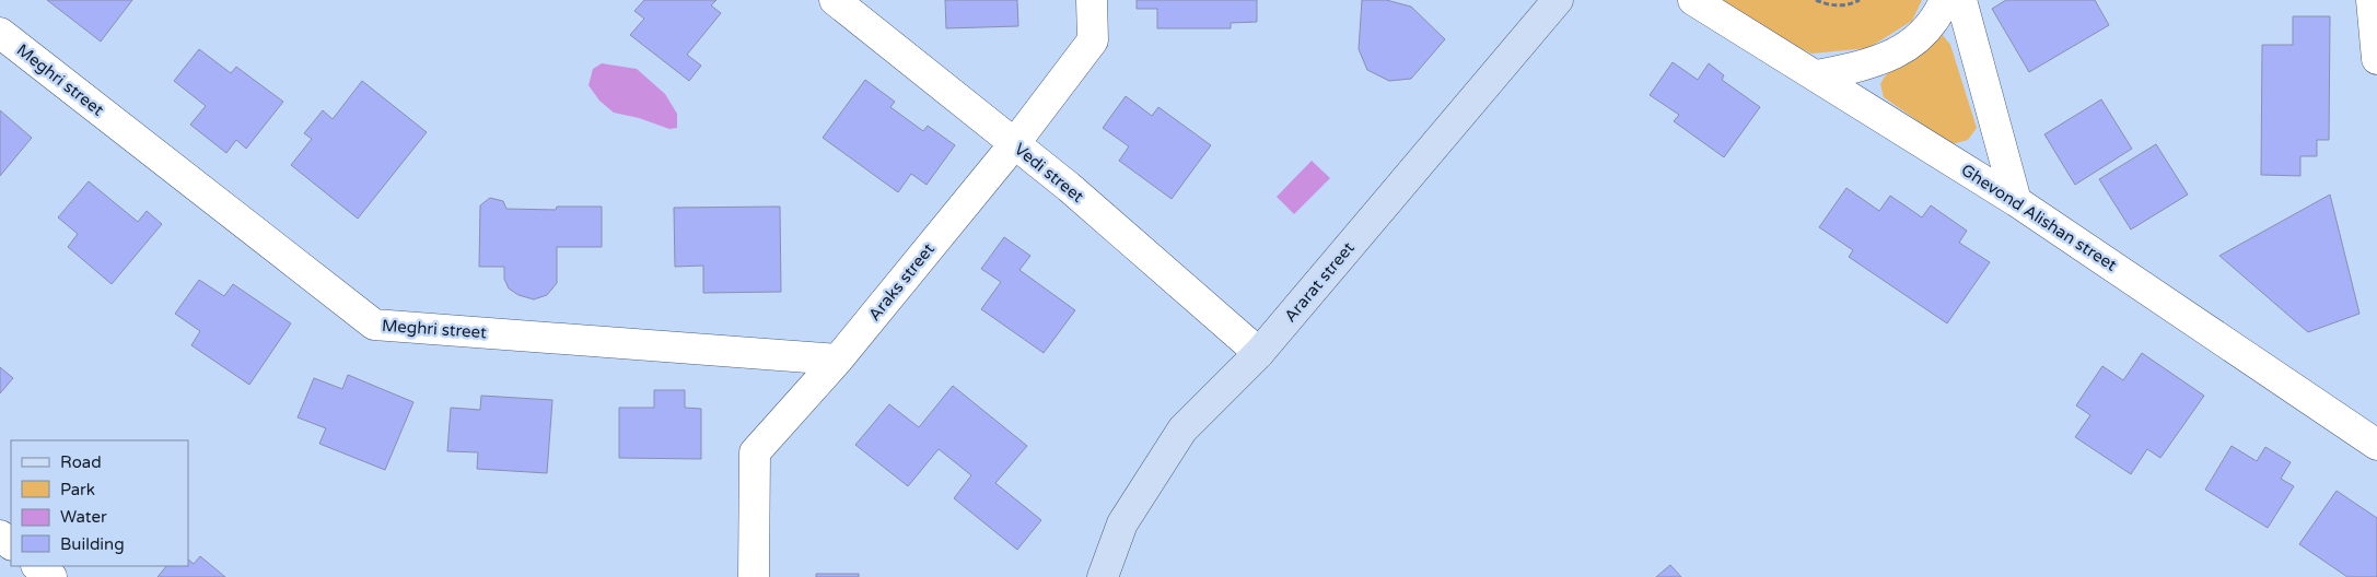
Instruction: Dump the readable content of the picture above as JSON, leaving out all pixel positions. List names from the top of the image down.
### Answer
{
  "streets": {
    "street": [
      "Meghri street",
      "Vedi street",
      "Ghevond Alishan street",
      "Araks street",
      "Ararat street"
    ]
  },
  "crossings": [
    ["Meghri street", "Araks street"],
    ["Vedi street", "Araks street"],
    ["Vedi street", "Ararat street"]
  ],
  "legend": [
    "Road",
    "Park",
    "Water",
    "Building"
  ]
}
